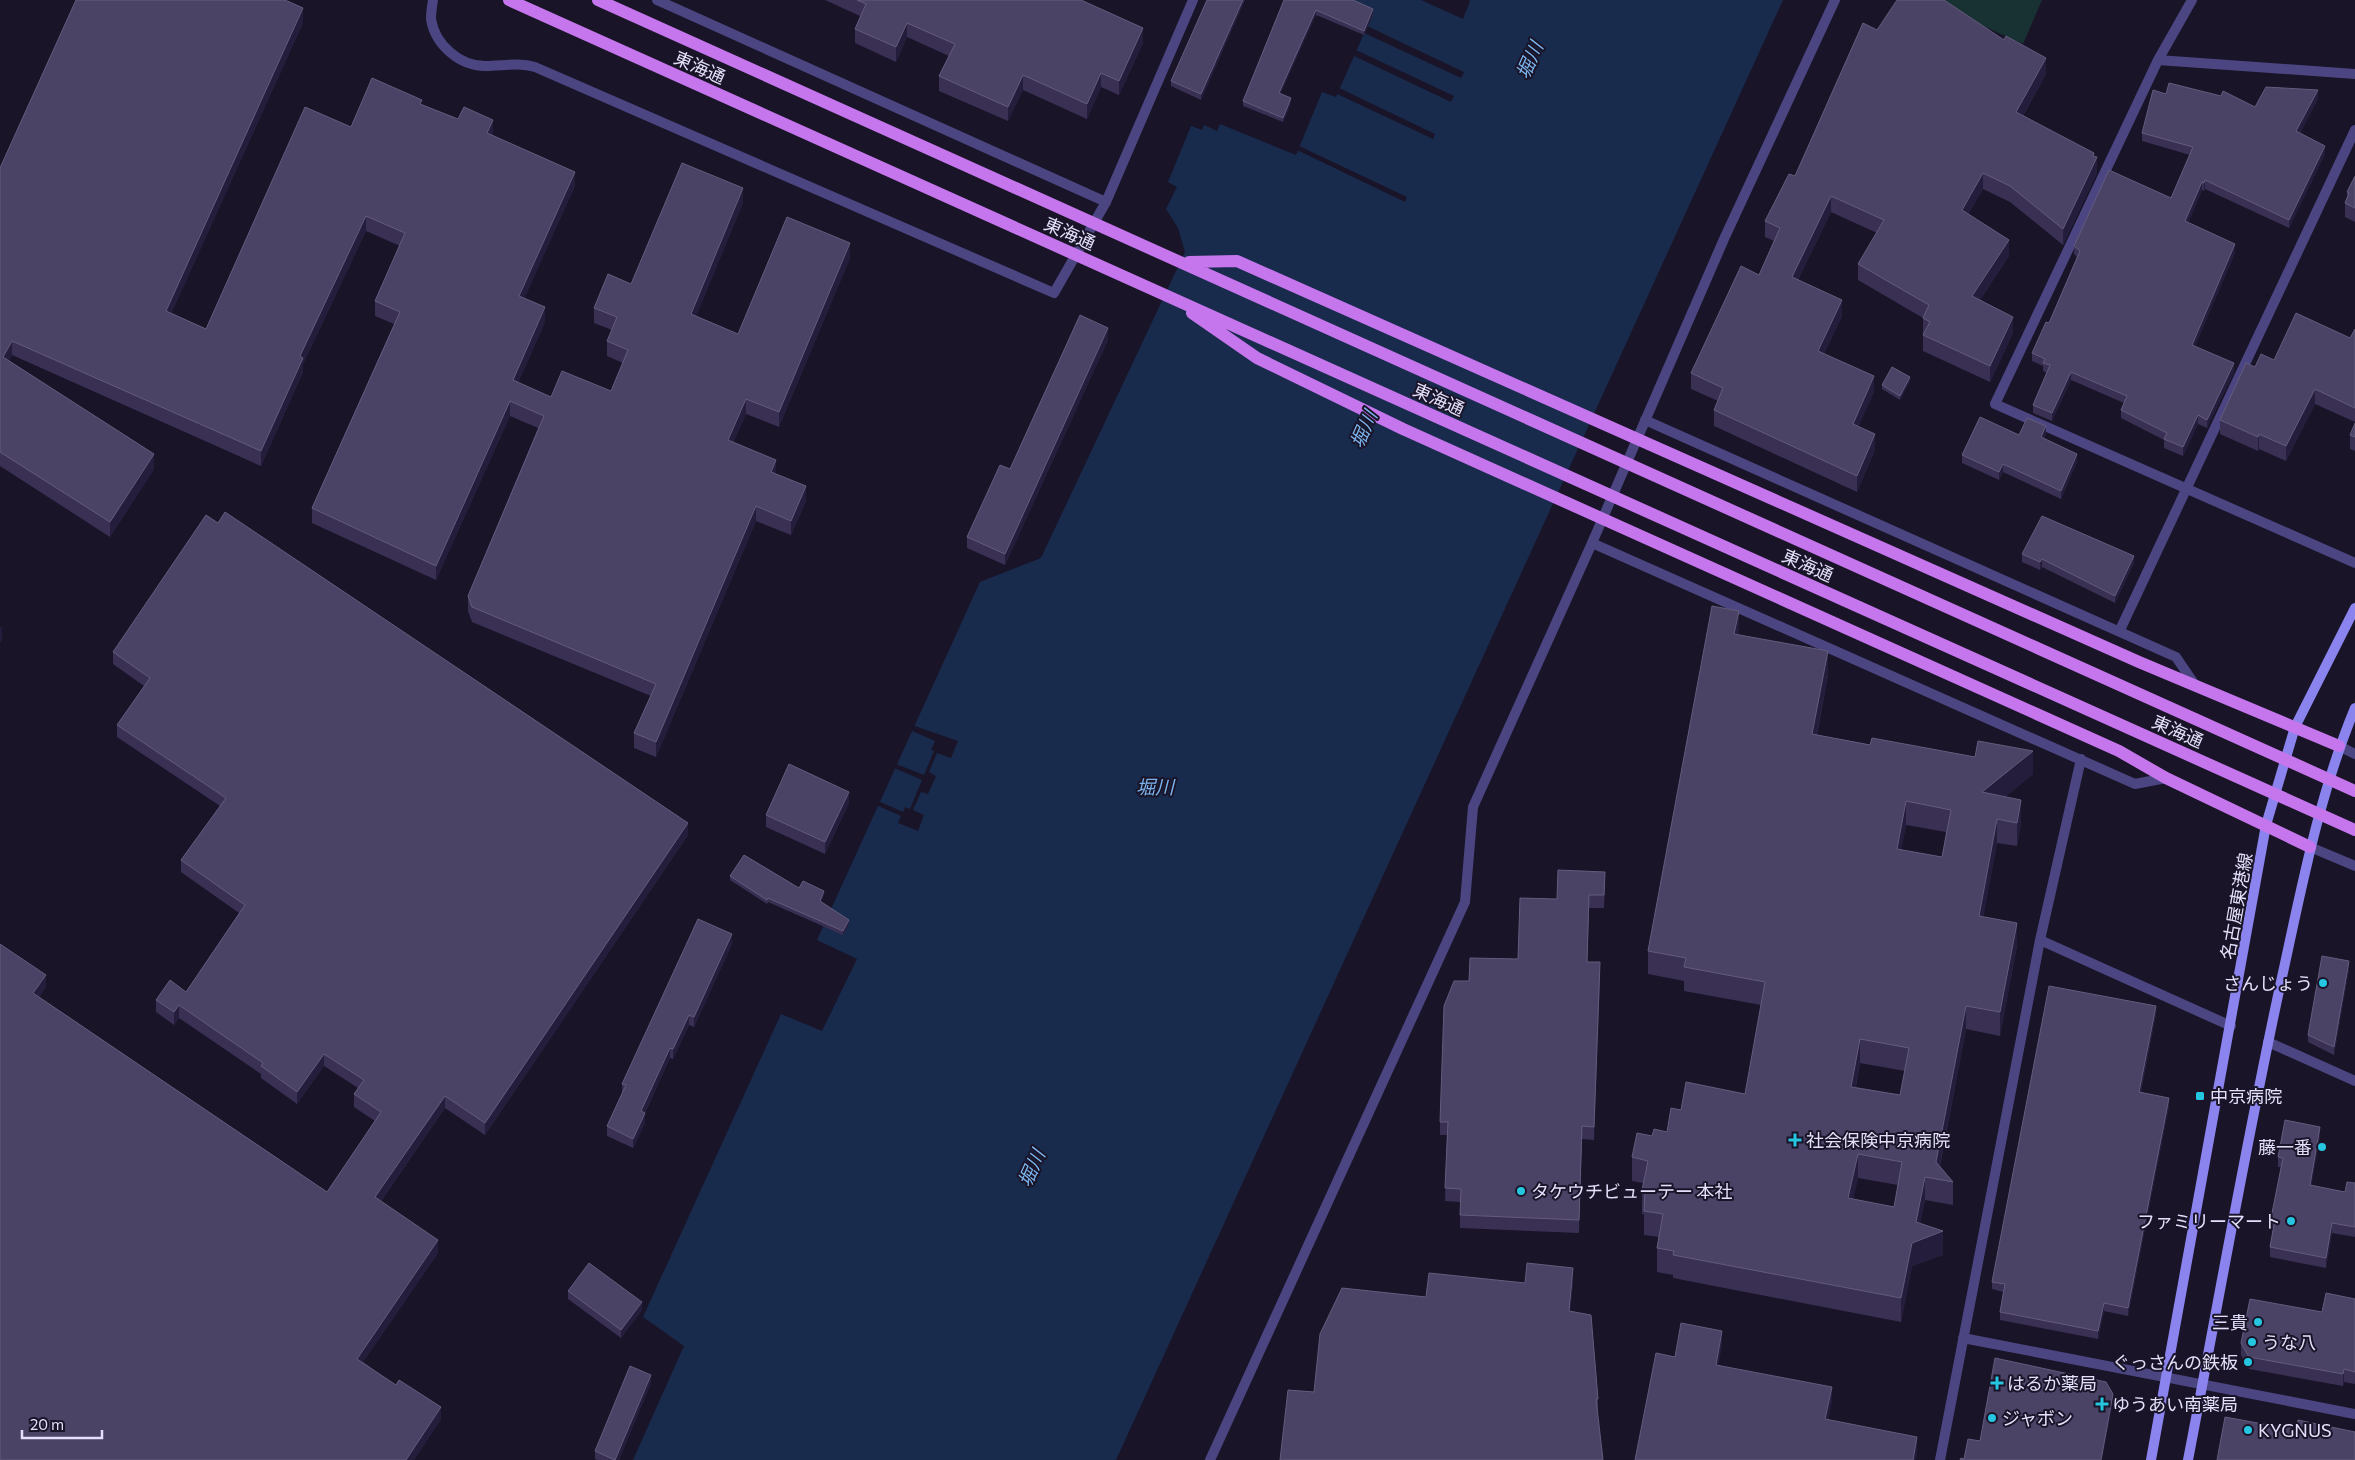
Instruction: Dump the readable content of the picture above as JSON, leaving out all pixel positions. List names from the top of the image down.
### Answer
{
  "streets": {
    "main road": ["東海通", "名古屋東港線"]
  },
  "water": ["堀川"],
  "places": {
    "other": [
      "さんじょう",
      "藤一番",
      "タケウチビューテー 本社",
      "ファミリーマート",
      "三貴",
      "うな八",
      "ぐっさんの鉄板",
      "ジャボン",
      "KYGNUS"
    ],
    "transit": ["中京病院"],
    "health": ["社会保険中京病院", "はるか薬局", "ゆうあい南薬局"]
  },
  "scale_bar": "20 m"
}
